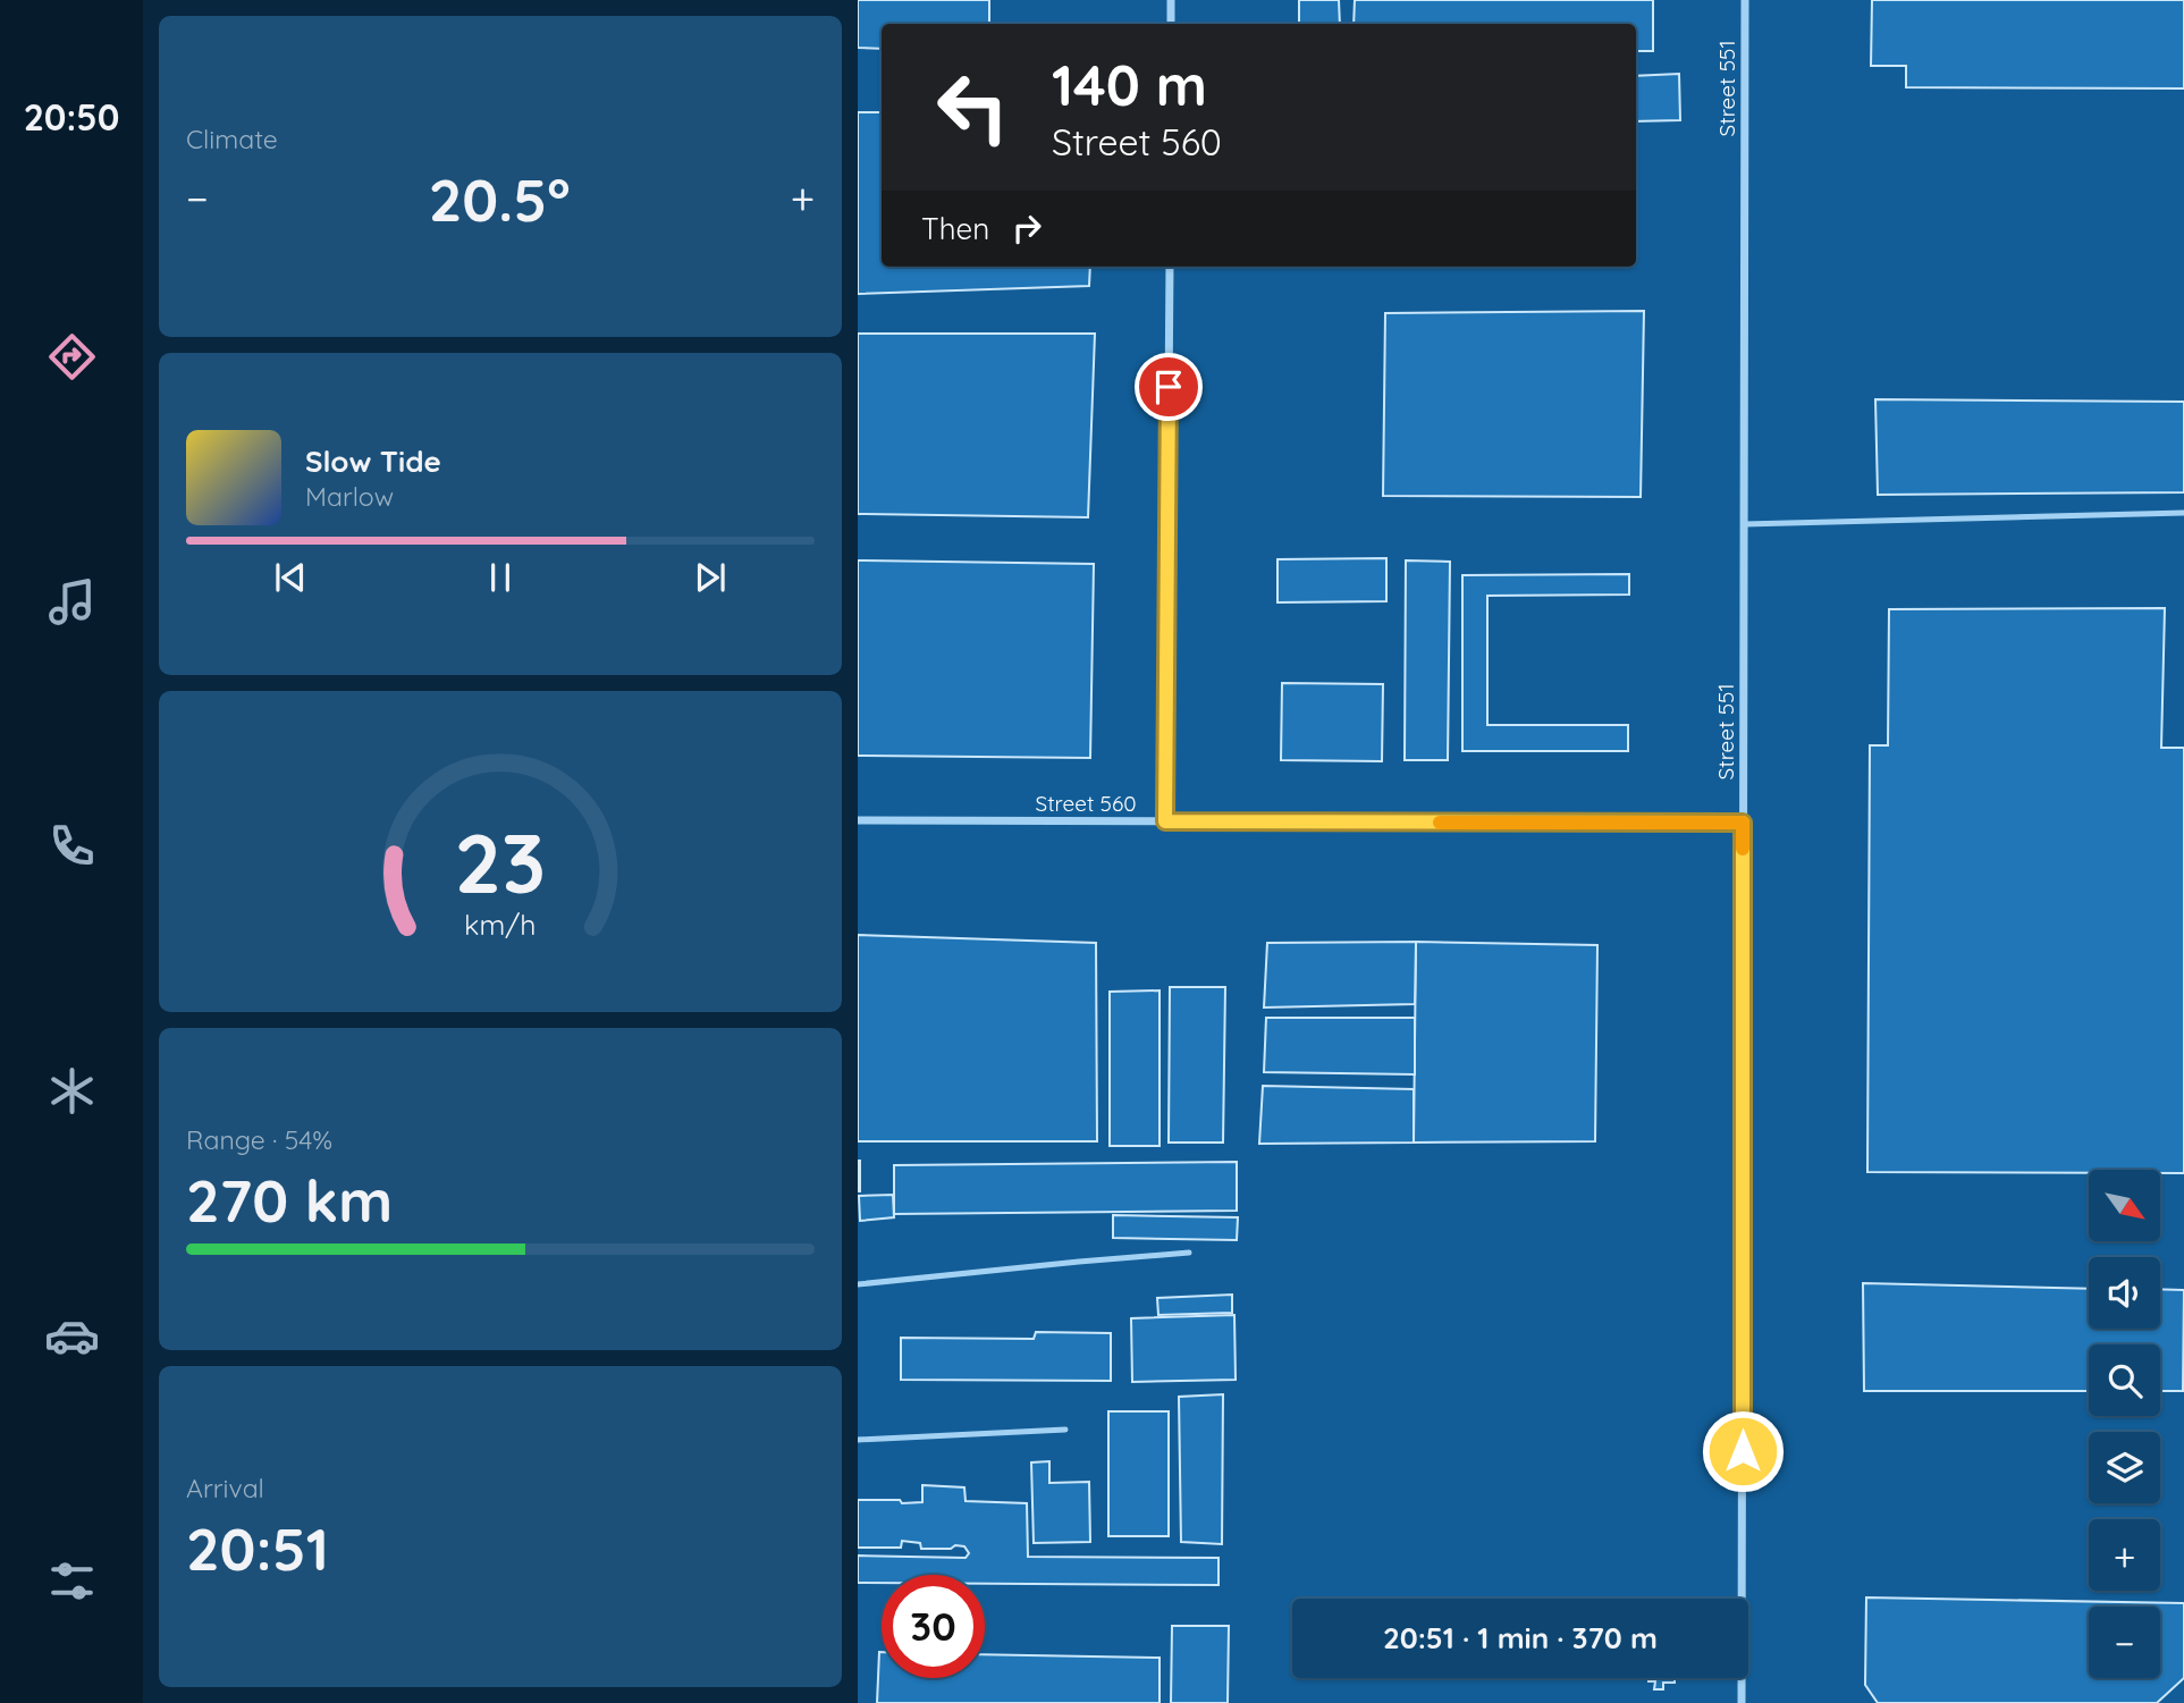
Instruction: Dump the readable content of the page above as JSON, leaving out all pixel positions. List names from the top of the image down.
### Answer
{
  "streets": {
    "street": ["Street 551", "Street 560"]
  },
  "crossings": [
    ["Street 551", "Street 560"]
  ],
  "north": "bottom right",
  "page": {
    "tabs": "20:50",
    "tile": [
      "Climate",
      ["Range · 54%", "270 km"],
      ["Arrival", "20:51"]
    ],
    "turn": ["140 m", "Street 560"],
    "heat": ["−", "20.5°", "+"],
    "then": "Then",
    "song": ["Slow Tide", "Marlow"],
    "map_buttons": ["+", "−"],
    "limit": "30",
    "trip": "20:51 · 1 min · 370 m",
    "gauge": ["23", "km/h"]
  }
}
